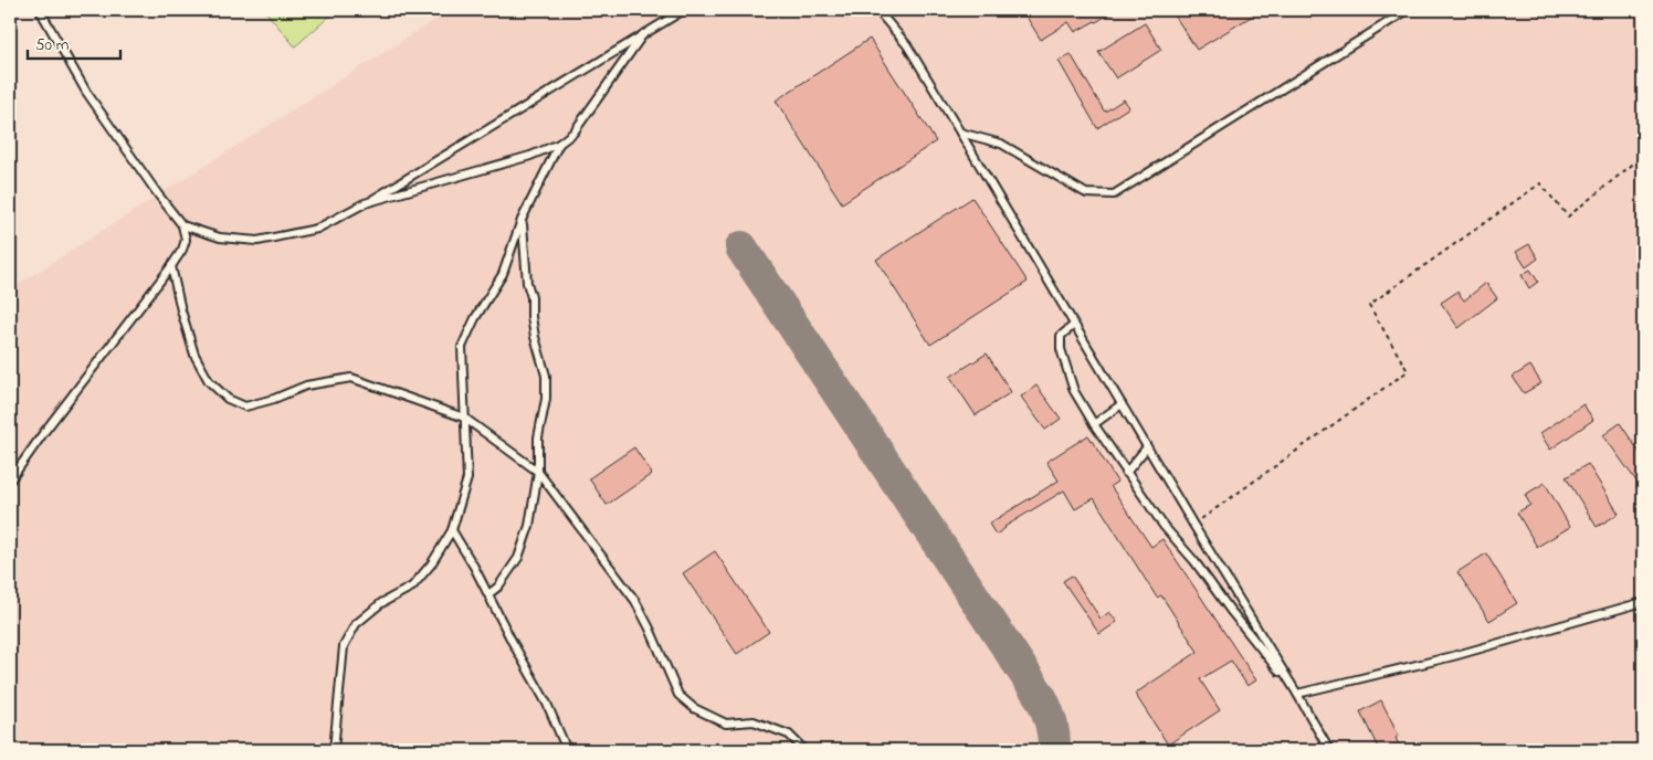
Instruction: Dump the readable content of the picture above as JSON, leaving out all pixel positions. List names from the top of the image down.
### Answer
{
  "scale_bar": "50 m"
}
